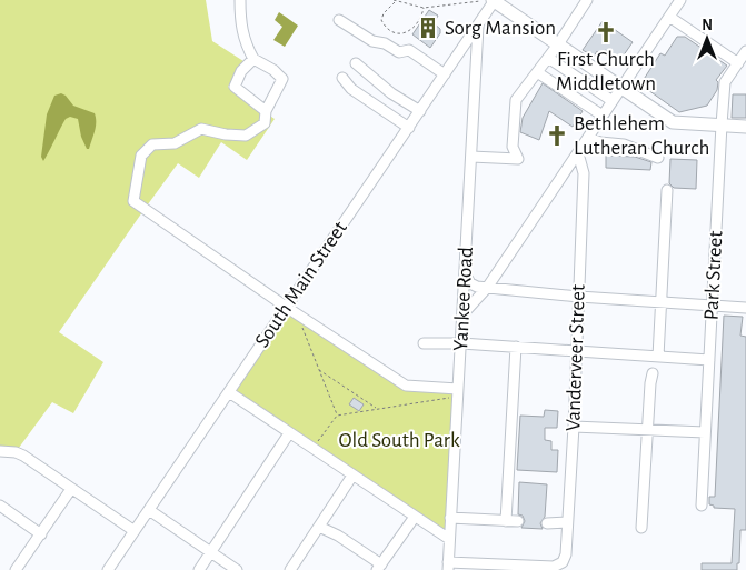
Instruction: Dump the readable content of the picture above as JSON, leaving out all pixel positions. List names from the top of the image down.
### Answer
{
  "streets": {
    "street": [
      "Park Street",
      "South Main Street",
      "Yankee Road",
      "Vanderveer Street"
    ]
  },
  "crossings": [
    ["South Main Street", "Yankee Road"]
  ],
  "parks": ["Old South Park"],
  "places": {
    "building": ["Sorg Mansion"],
    "church": ["First Church Middletown", "Bethlehem Lutheran Church"]
  },
  "north": "top"
}
